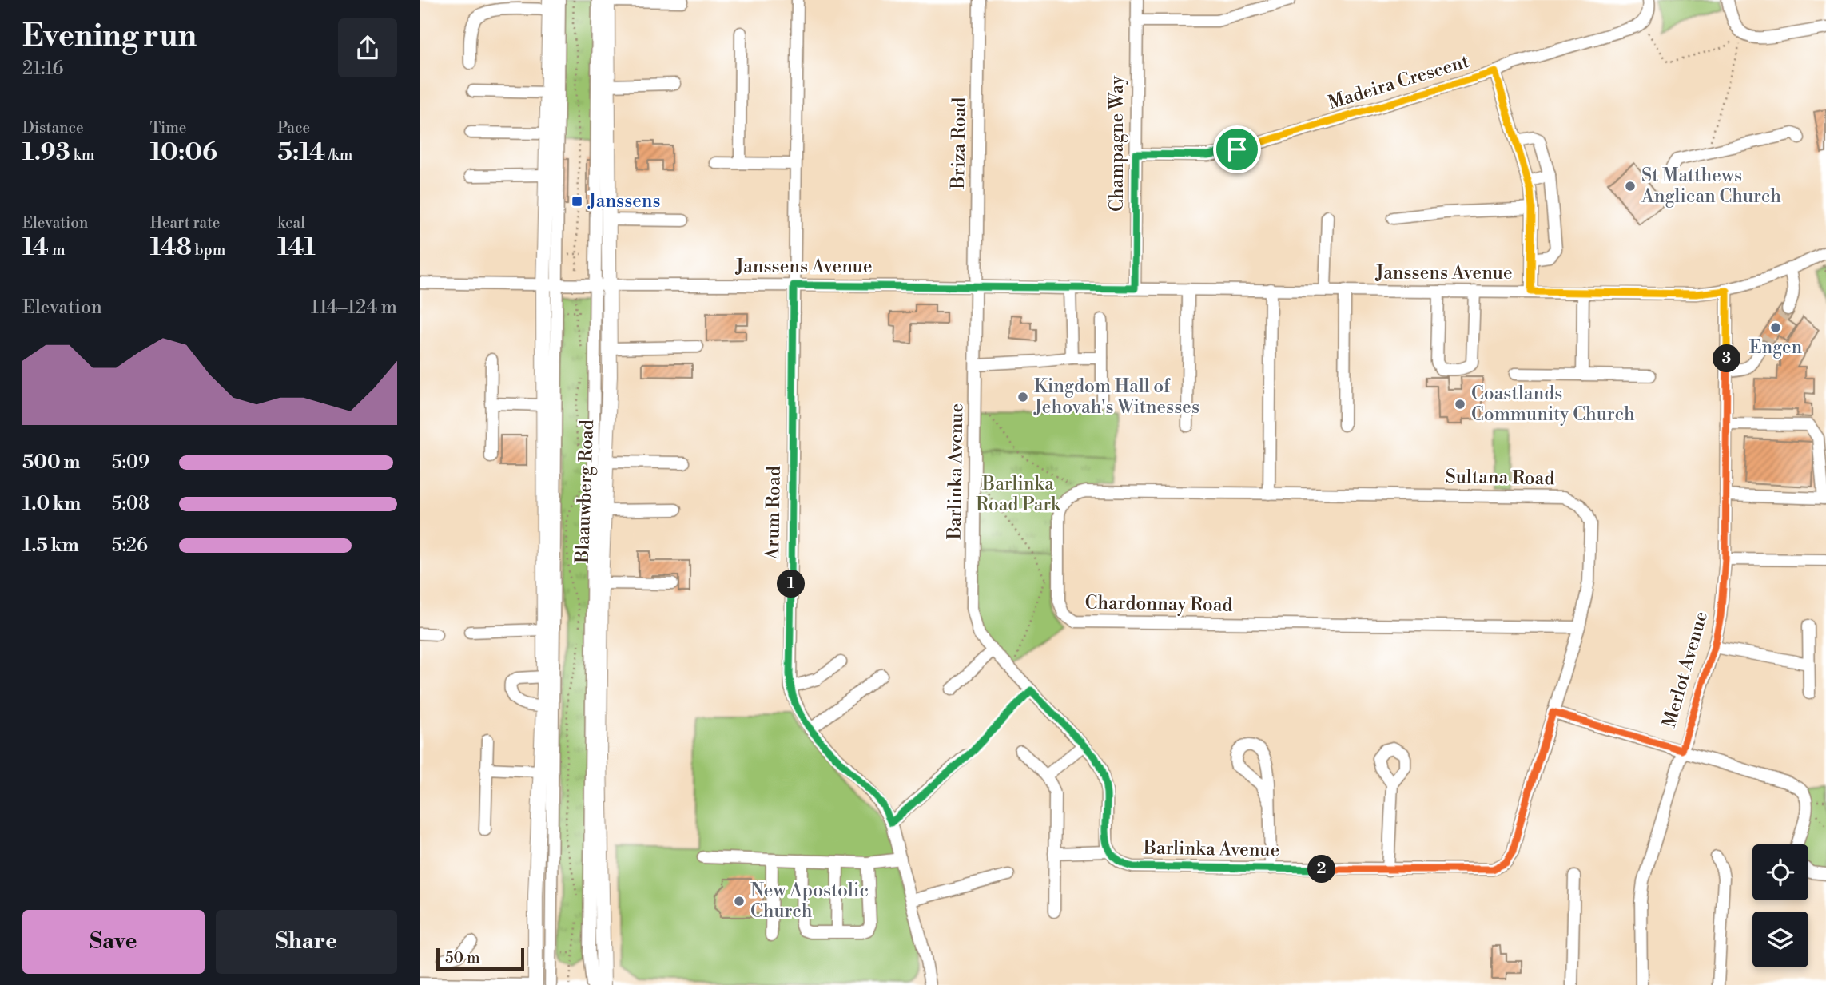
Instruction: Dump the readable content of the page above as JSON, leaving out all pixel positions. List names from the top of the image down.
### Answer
{
  "streets": {
    "main road": ["Blaauwberg Road"],
    "street": [
      "Madeira Crescent",
      "Briza Road",
      "Champagne Way",
      "Janssens Avenue",
      "Barlinka Avenue",
      "Sultana Road",
      "Arum Road",
      "Chardonnay Road",
      "Merlot Avenue"
    ]
  },
  "crossings": [
    ["Madeira Crescent", "Champagne Way"],
    ["Briza Road", "Janssens Avenue"],
    ["Briza Road", "Barlinka Avenue"],
    ["Champagne Way", "Janssens Avenue"],
    ["Janssens Avenue", "Barlinka Avenue"],
    ["Janssens Avenue", "Blaauwberg Road"],
    ["Janssens Avenue", "Arum Road"],
    ["Janssens Avenue", "Merlot Avenue"],
    ["Barlinka Avenue", "Sultana Road"],
    ["Sultana Road", "Chardonnay Road"]
  ],
  "parks": ["Barlinka Road Park"],
  "places": {
    "other": [
      "St Matthews Anglican Church",
      "Engen",
      "Kingdom Hall of Jehovah's Witnesses",
      "Coastlands Community Church",
      "New Apostolic Church"
    ],
    "transit": ["Janssens"]
  },
  "scale_bar": "50 m",
  "page": {
    "heading": ["Evening run", "21:16"],
    "stats": [
      ["Distance", "1.93 km"],
      ["Time", "10:06"],
      ["Pace", "5:14 /km"],
      ["Elevation", "14 m"],
      ["Heart rate", "148 bpm"],
      ["kcal", "141"]
    ],
    "chart": ["Elevation", "114–124 m"],
    "pins": ["3", "1", "2"],
    "list": [
      {
        "name": "500 m",
        "note": "5:09"
      },
      {
        "name": "1.0 km",
        "note": "5:08"
      },
      {
        "name": "1.5 km",
        "note": "5:26"
      }
    ],
    "buttons": ["Save", "Share"],
    "scale": "50 m"
  }
}
